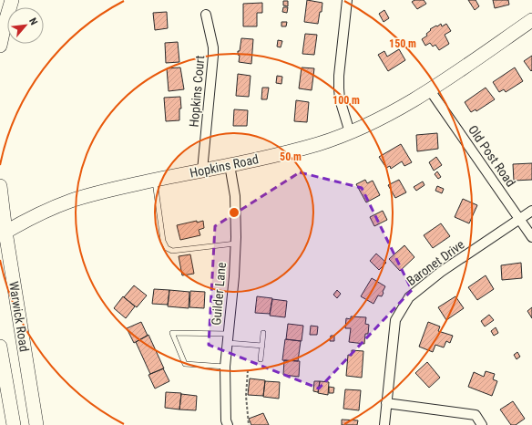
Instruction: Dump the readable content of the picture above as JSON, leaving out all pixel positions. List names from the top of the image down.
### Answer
{
  "streets": {
    "main road": ["Hopkins Road", "Warwick Road"],
    "street": [
      "Hopkins Court",
      "Old Post Road",
      "Baronet Drive",
      "Guilder Lane"
    ]
  },
  "crossings": [
    ["Hopkins Court", "Hopkins Road"],
    ["Old Post Road", "Hopkins Road"],
    ["Old Post Road", "Baronet Drive"],
    ["Hopkins Road", "Guilder Lane"],
    ["Hopkins Road", "Warwick Road"]
  ],
  "north": "top right",
  "rings": ["150 m", "100 m", "50 m"]
}
